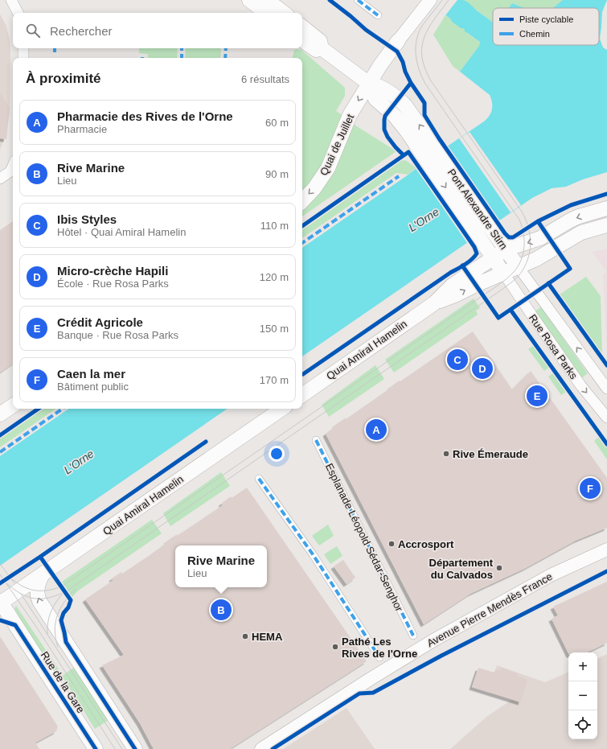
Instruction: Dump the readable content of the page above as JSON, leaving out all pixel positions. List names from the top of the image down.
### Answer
{
  "streets": {
    "main road": [
      "Quai de Juillet",
      "Pont Alexandre Stirn",
      "Quai Amiral Hamelin",
      "Rue de la Gare"
    ],
    "street": ["Rue Rosa Parks", "Esplanade Léopold Sédar-Senghor", "Avenue Pierre Mendès France"]
  },
  "crossings": [
    ["Quai de Juillet", "Pont Alexandre Stirn"],
    ["Pont Alexandre Stirn", "Rue Rosa Parks"],
    ["Pont Alexandre Stirn", "Quai Amiral Hamelin"],
    ["Rue Rosa Parks", "Quai Amiral Hamelin"],
    ["Quai Amiral Hamelin", "Rue de la Gare"]
  ],
  "one_way": ["Quai de Juillet"],
  "water": ["L'Orne"],
  "places": [
    "Rive Émeraude",
    "Accrosport",
    "Département du Calvados",
    "HEMA",
    "Pathé Les Rives de l'Orne"
  ],
  "legend": ["Piste cyclable", "Chemin"],
  "page": {
    "search": "Rechercher",
    "heading": ["À proximité", "6 résultats"],
    "list": [
      {
        "mark": "A",
        "name": "Pharmacie des Rives de l'Orne",
        "note": "Pharmacie",
        "value": "60 m"
      },
      {
        "mark": "B",
        "name": "Rive Marine",
        "note": "Lieu",
        "value": "90 m"
      },
      {
        "mark": "C",
        "name": "Ibis Styles",
        "note": "Hôtel · Quai Amiral Hamelin",
        "value": "110 m"
      },
      {
        "mark": "D",
        "name": "Micro-crèche Hapili",
        "note": "École · Rue Rosa Parks",
        "value": "120 m"
      },
      {
        "mark": "E",
        "name": "Crédit Agricole",
        "note": "Banque · Rue Rosa Parks",
        "value": "150 m"
      },
      {
        "mark": "F",
        "name": "Caen la mer",
        "note": "Bâtiment public",
        "value": "170 m"
      }
    ],
    "pins": [
      "C",
      "D",
      "E",
      "A",
      "F",
      "B"
    ],
    "popup": ["Rive Marine", "Lieu"],
    "map_buttons": ["+", "−"]
  }
}
